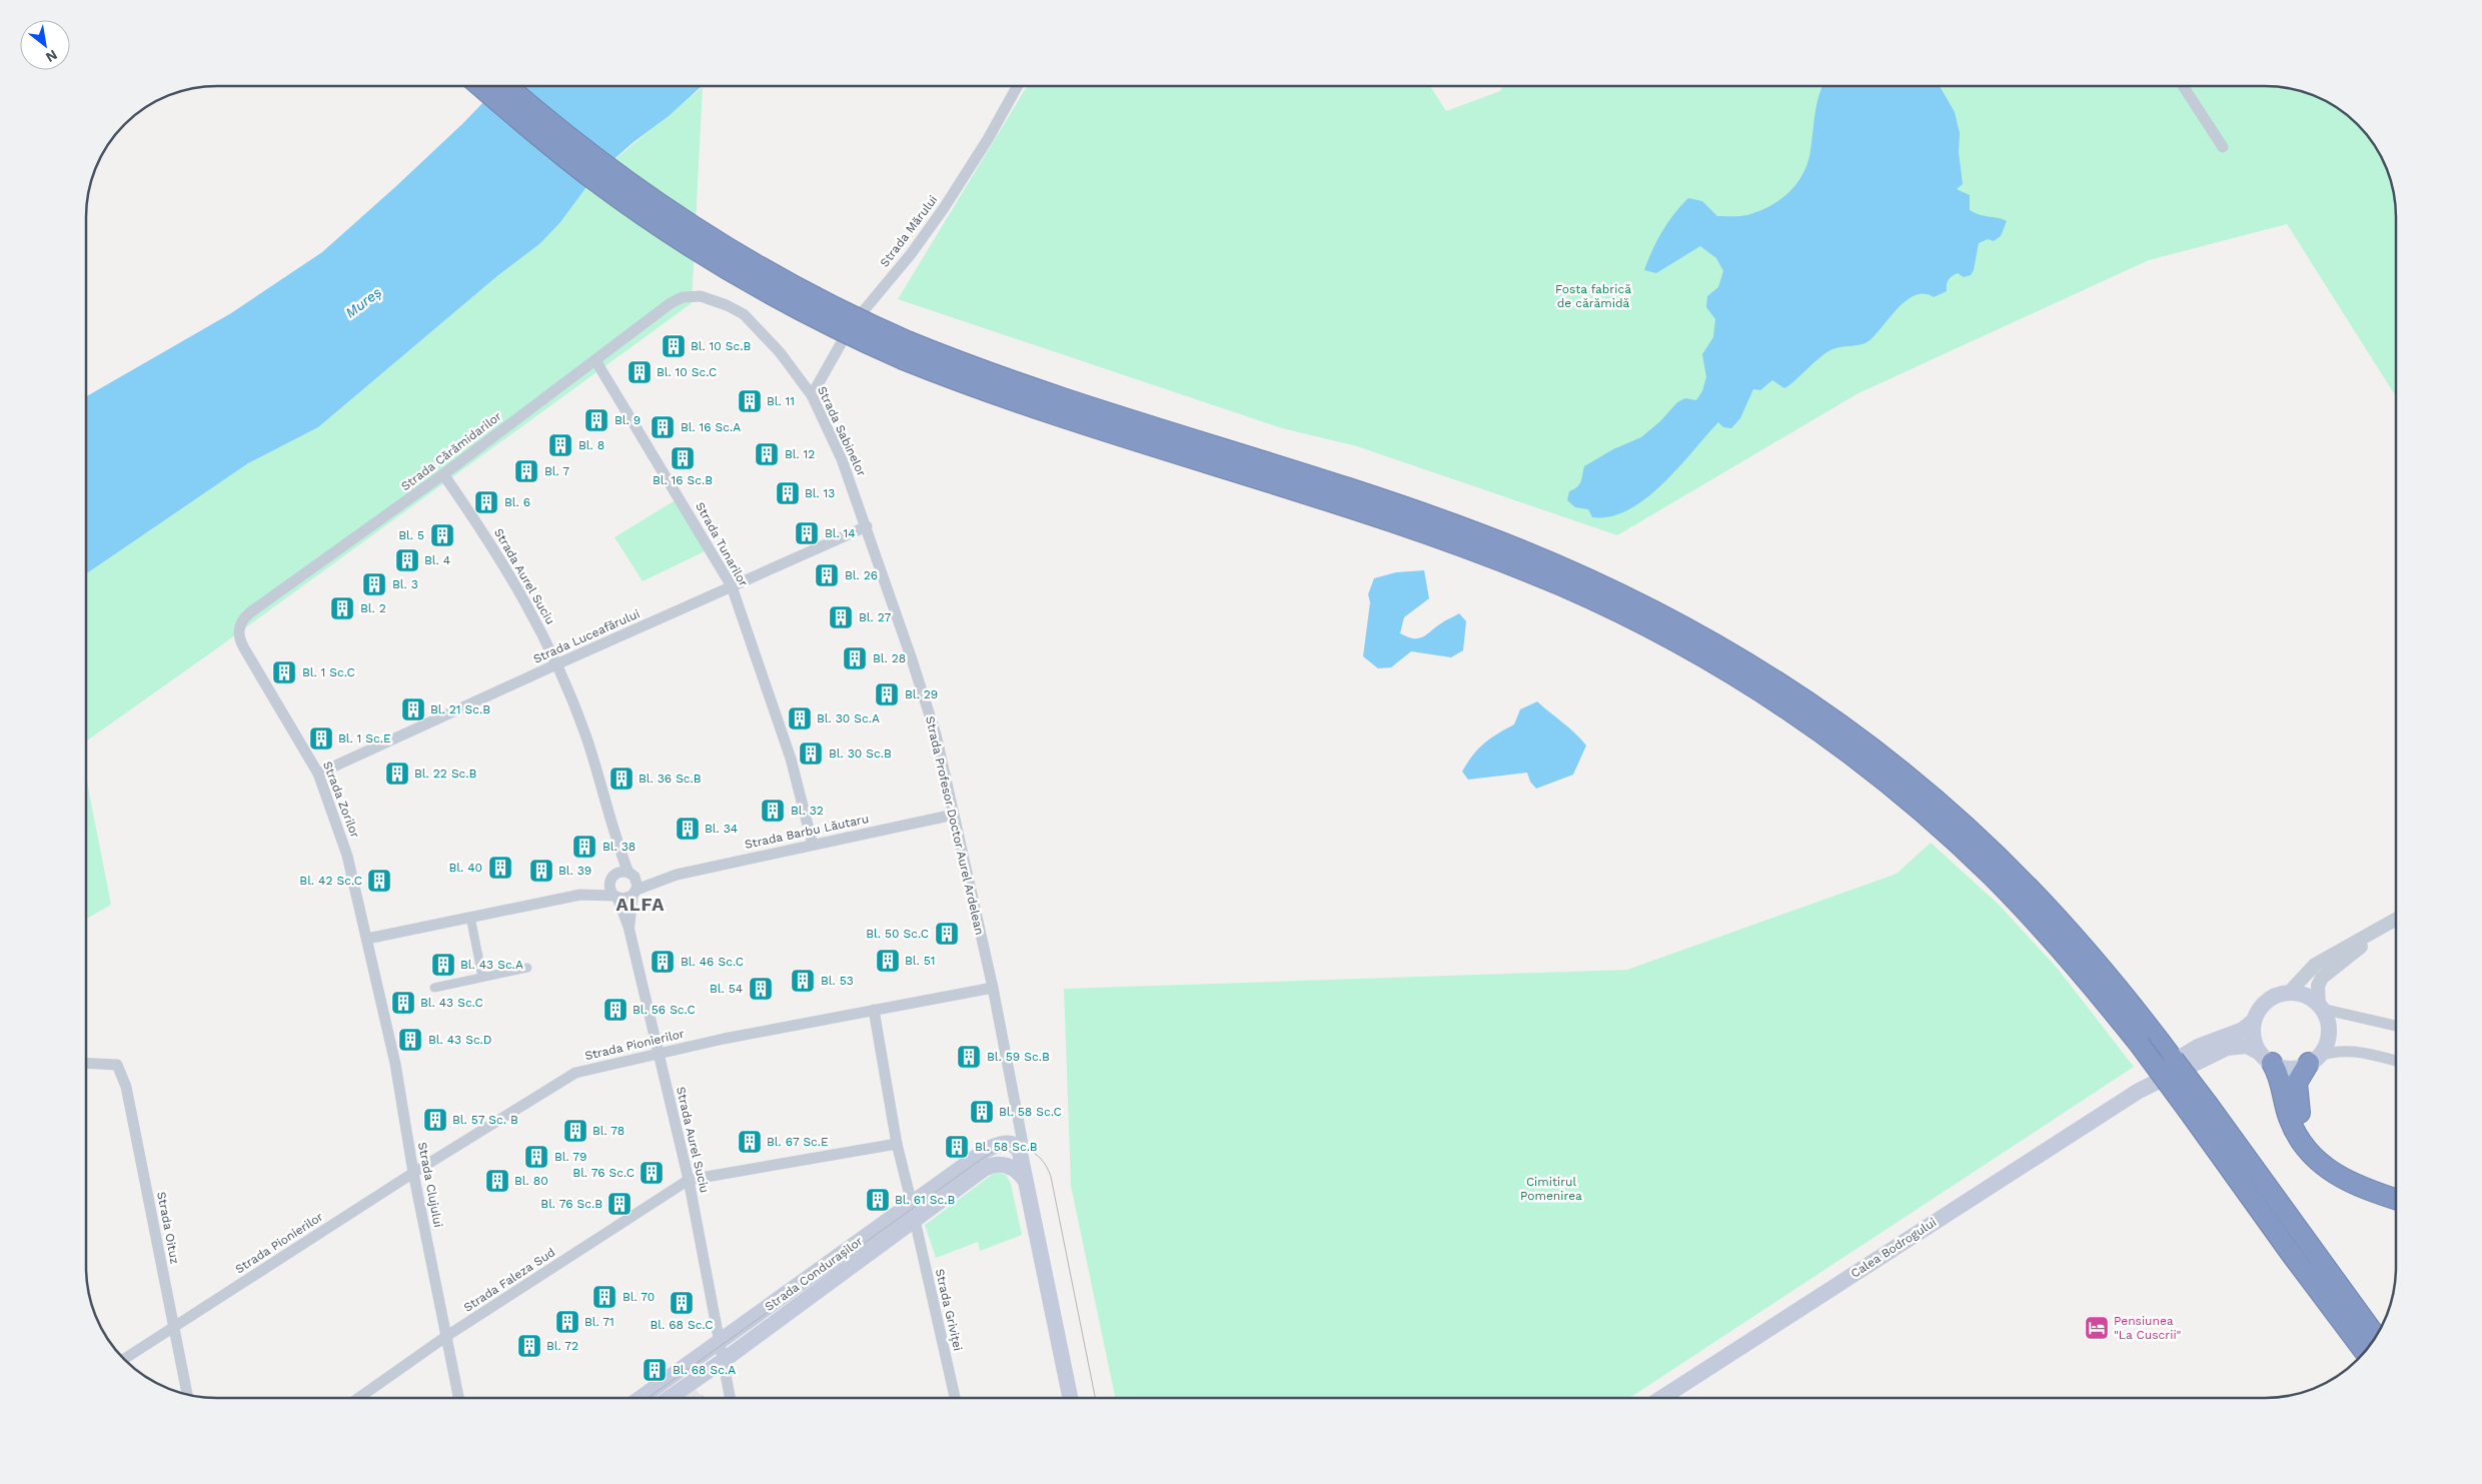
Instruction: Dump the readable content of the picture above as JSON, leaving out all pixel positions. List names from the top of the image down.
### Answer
{
  "streets": {
    "main road": ["Strada Profesor Doctor Aurel Ardelean", "Calea Bodrogului", "Strada Condurașilor"],
    "street": [
      "Strada Mărului",
      "Strada Sabinelor",
      "Strada Cărămidarilor",
      "Strada Tunarilor",
      "Strada Aurel Suciu",
      "Strada Luceafărului",
      "Strada Zorilor",
      "Strada Barbu Lăutaru",
      "Strada Pionierilor",
      "Strada Clujului",
      "Strada Oituz",
      "Strada Faleza Sud",
      "Strada Griviței"
    ]
  },
  "crossings": [
    ["Strada Mărului", "Strada Sabinelor"],
    ["Strada Sabinelor", "Strada Cărămidarilor"],
    ["Strada Sabinelor", "Strada Luceafărului"],
    ["Strada Sabinelor", "Strada Profesor Doctor Aurel Ardelean"],
    ["Strada Cărămidarilor", "Strada Tunarilor"],
    ["Strada Cărămidarilor", "Strada Aurel Suciu"],
    ["Strada Cărămidarilor", "Strada Zorilor"],
    ["Strada Tunarilor", "Strada Luceafărului"],
    ["Strada Tunarilor", "Strada Barbu Lăutaru"],
    ["Strada Aurel Suciu", "Strada Luceafărului"],
    ["Strada Aurel Suciu", "Strada Barbu Lăutaru"],
    ["Strada Aurel Suciu", "Strada Pionierilor"],
    ["Strada Aurel Suciu", "Strada Condurașilor"],
    ["Strada Aurel Suciu", "Strada Faleza Sud"],
    ["Strada Luceafărului", "Strada Zorilor"],
    ["Strada Luceafărului", "Strada Profesor Doctor Aurel Ardelean"],
    ["Strada Zorilor", "Strada Clujului"],
    ["Strada Profesor Doctor Aurel Ardelean", "Strada Barbu Lăutaru"],
    ["Strada Profesor Doctor Aurel Ardelean", "Strada Pionierilor"],
    ["Strada Profesor Doctor Aurel Ardelean", "Strada Condurașilor"],
    ["Strada Pionierilor", "Strada Clujului"],
    ["Strada Pionierilor", "Strada Oituz"],
    ["Strada Clujului", "Strada Faleza Sud"],
    ["Strada Condurașilor", "Strada Griviței"]
  ],
  "districts": ["ALFA"],
  "water": ["Mureș"],
  "parks": ["Fosta fabrică de cărămidă", "Cimitirul Pomenirea"],
  "places": {
    "building": [
      "Bl. 10 Sc.B",
      "Bl. 10 Sc.C",
      "Bl. 11",
      "Bl. 9",
      "Bl. 16 Sc.A",
      "Bl. 8",
      "Bl. 12",
      "Bl. 16 Sc.B",
      "Bl. 7",
      "Bl. 13",
      "Bl. 6",
      "Bl. 14",
      "Bl. 5",
      "Bl. 4",
      "Bl. 26",
      "Bl. 3",
      "Bl. 2",
      "Bl. 27",
      "Bl. 28",
      "Bl. 1 Sc.C",
      "Bl. 29",
      "Bl. 21 Sc.B",
      "Bl. 30 Sc.A",
      "Bl. 1 Sc.E",
      "Bl. 30 Sc.B",
      "Bl. 22 Sc.B",
      "Bl. 36 Sc.B",
      "Bl. 32",
      "Bl. 34",
      "Bl. 38",
      "Bl. 40",
      "Bl. 39",
      "Bl. 42 Sc.C",
      "Bl. 50 Sc.C",
      "Bl. 51",
      "Bl. 46 Sc.C",
      "Bl. 43 Sc.A",
      "Bl. 53",
      "Bl. 54",
      "Bl. 43 Sc.C",
      "Bl. 56 Sc.C",
      "Bl. 43 Sc.D",
      "Bl. 59 Sc.B",
      "Bl. 58 Sc.C",
      "Bl. 57 Sc. B",
      "Bl. 78",
      "Bl. 67 Sc.E",
      "Bl. 58 Sc.B",
      "Bl. 79",
      "Bl. 76 Sc.C",
      "Bl. 80",
      "Bl. 61 Sc.B",
      "Bl. 76 Sc.B",
      "Bl. 70",
      "Bl. 68 Sc.C",
      "Bl. 71",
      "Bl. 72",
      "Bl. 68 Sc.A"
    ],
    "hotel": ["Pensiunea \"La Cuscrii\""]
  },
  "north": "bottom right"
}
